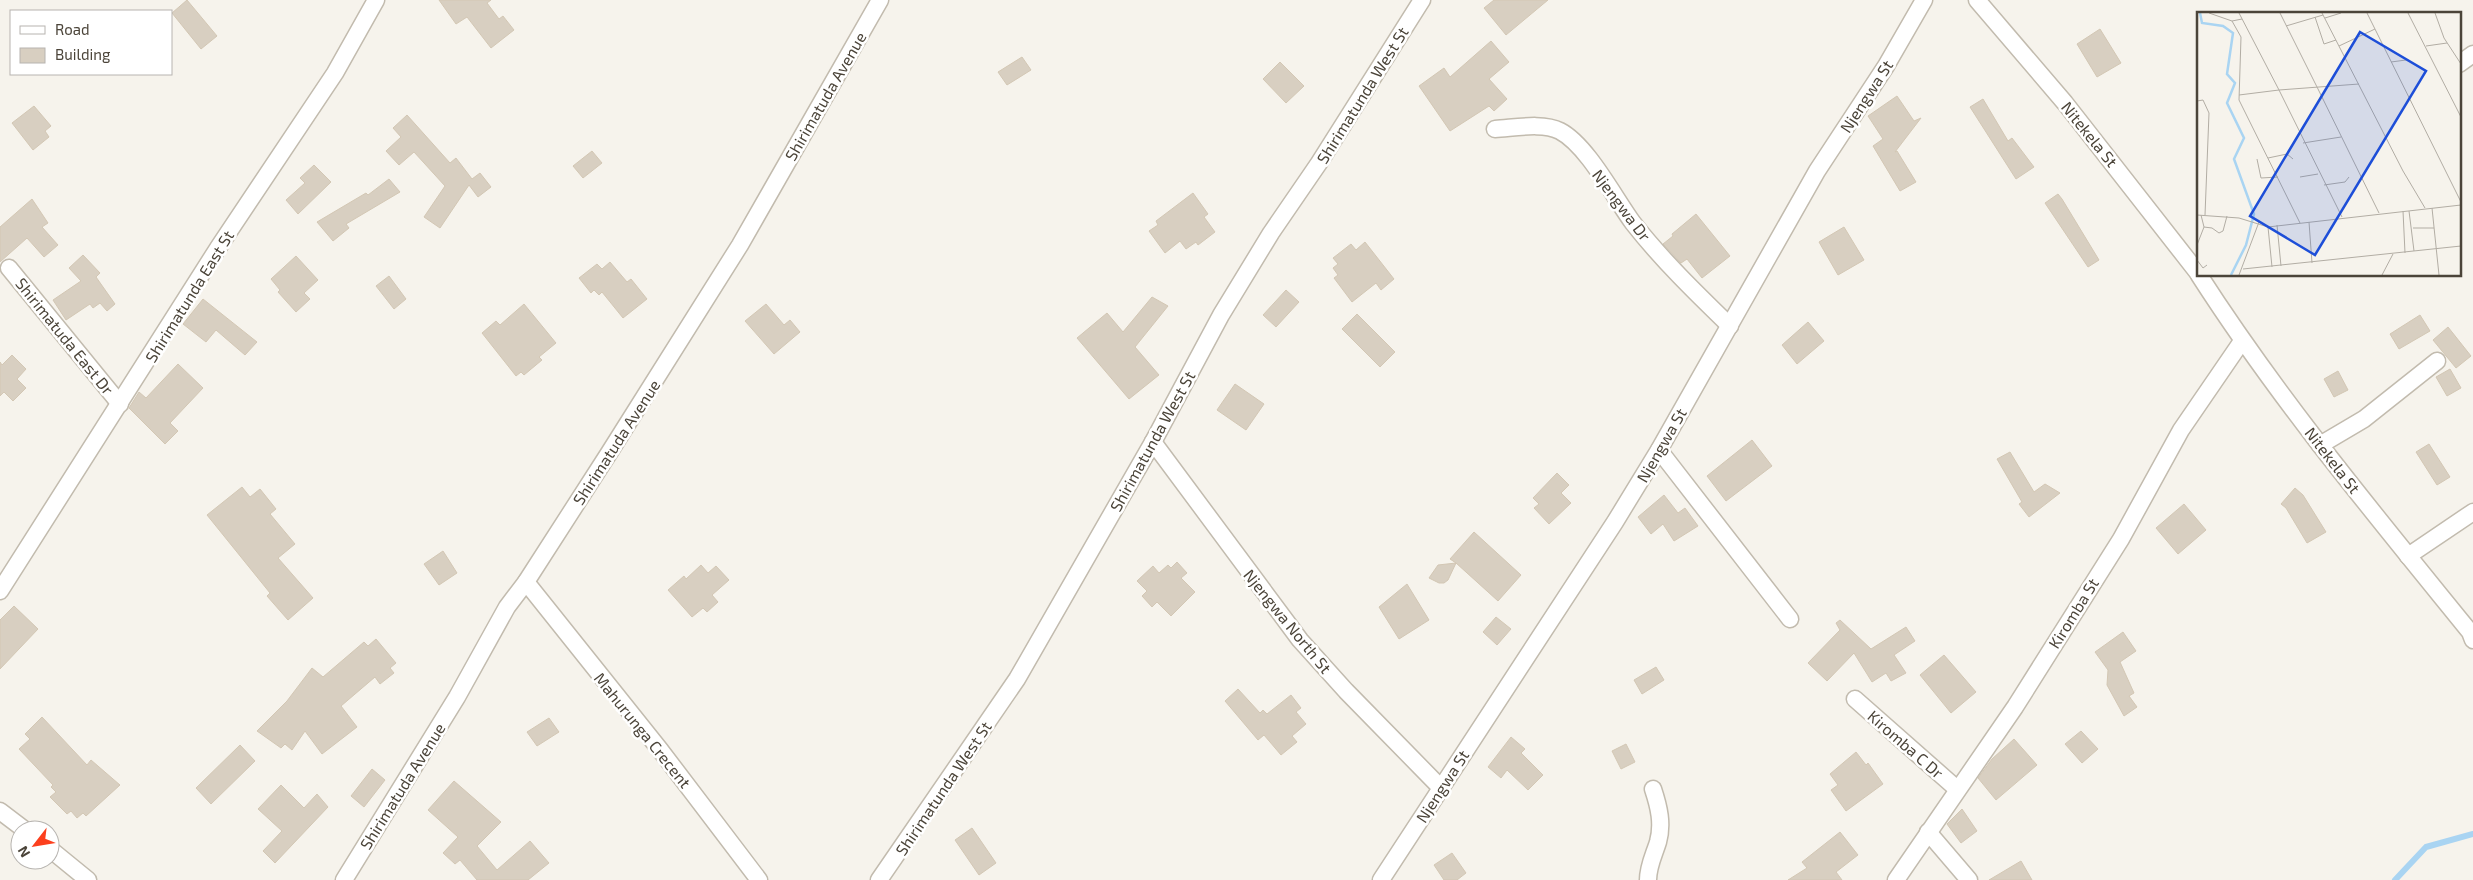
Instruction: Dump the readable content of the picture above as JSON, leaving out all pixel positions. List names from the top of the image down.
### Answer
{
  "streets": {
    "street": [
      "Shirimatunda West St",
      "Shirimatuda Avenue",
      "Njengwa St",
      "Nitekela St",
      "Njengwa Dr",
      "Shirimatunda East St",
      "Shirimatuda East Dr",
      "Kiromba St",
      "Njengwa North St",
      "Mahurunga Crecent",
      "Kiromba C Dr"
    ]
  },
  "crossings": [
    ["Shirimatunda West St", "Njengwa North St"],
    ["Shirimatuda Avenue", "Mahurunga Crecent"],
    ["Njengwa St", "Njengwa Dr"],
    ["Njengwa St", "Njengwa North St"],
    ["Nitekela St", "Kiromba St"],
    ["Shirimatunda East St", "Shirimatuda East Dr"],
    ["Kiromba St", "Kiromba C Dr"]
  ],
  "legend": ["Road", "Building"],
  "north": "bottom left"
}
